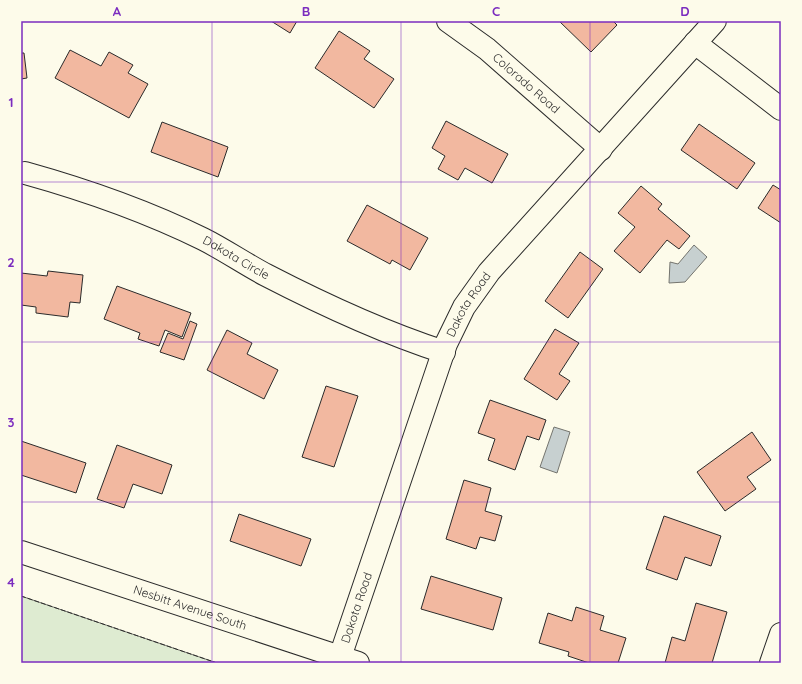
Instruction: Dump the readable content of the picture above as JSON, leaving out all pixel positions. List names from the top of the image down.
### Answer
{
  "streets": {
    "street": [
      "Colorado Road",
      "Dakota Circle",
      "Dakota Road",
      "Nesbitt Avenue South"
    ]
  },
  "crossings": [
    ["Colorado Road", "Dakota Road"],
    ["Dakota Circle", "Dakota Road"],
    ["Dakota Road", "Nesbitt Avenue South"]
  ],
  "grid": {
    "columns": [
      "A",
      "B",
      "C",
      "D"
    ],
    "rows": [
      "1",
      "2",
      "3",
      "4"
    ]
  }
}
